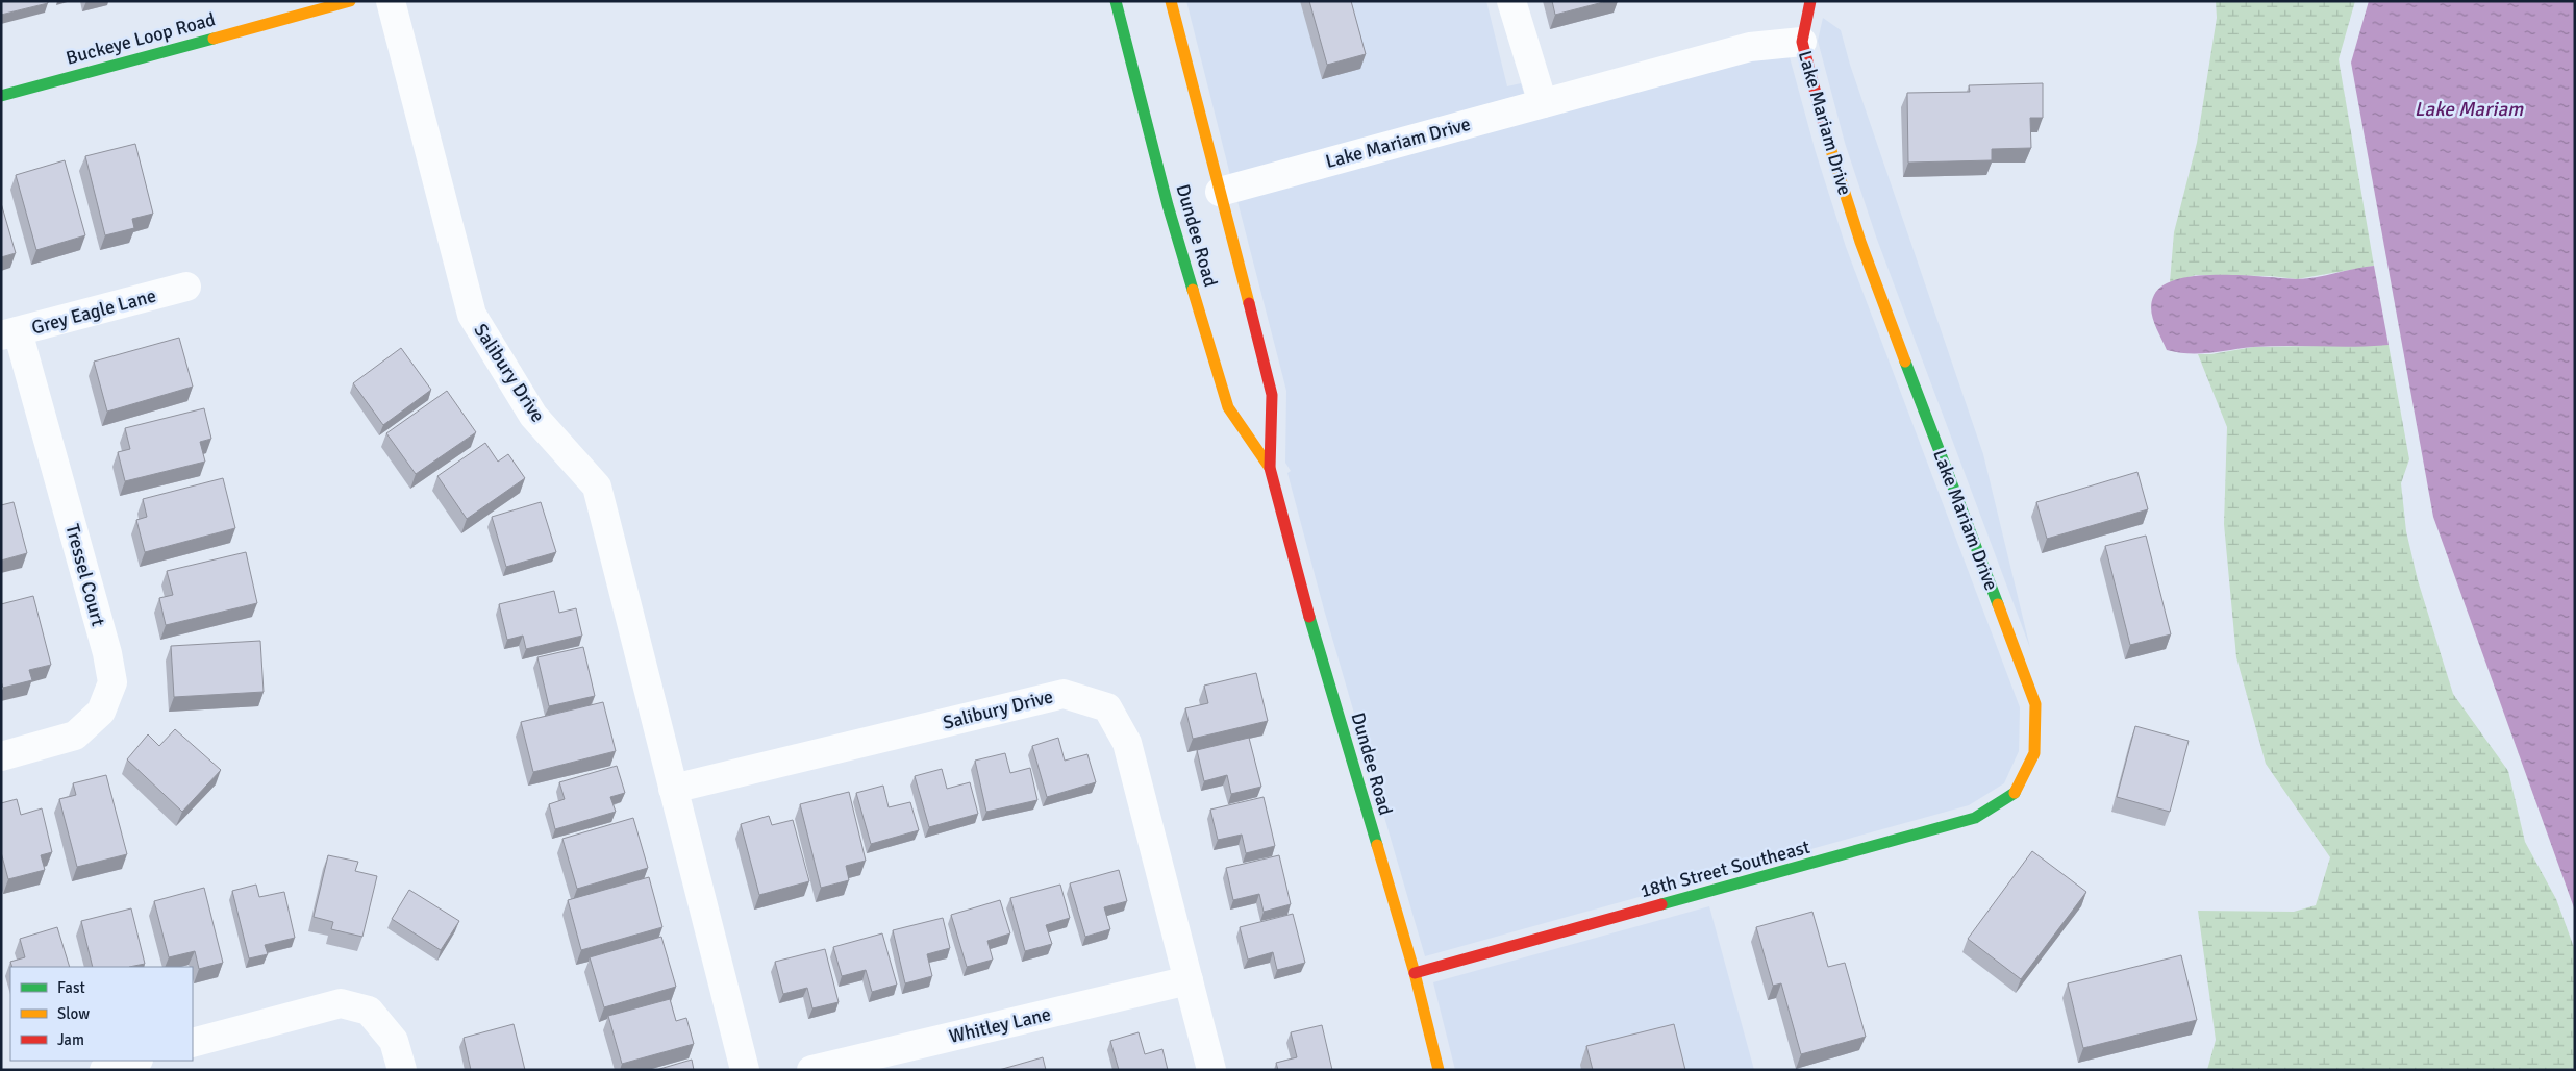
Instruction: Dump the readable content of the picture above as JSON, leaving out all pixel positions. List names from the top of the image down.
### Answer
{
  "streets": {
    "street": [
      "Buckeye Loop Road",
      "Lake Mariam Drive",
      "Dundee Road",
      "Grey Eagle Lane",
      "Salibury Drive",
      "Tressel Court",
      "18th Street Southeast",
      "Whitley Lane"
    ]
  },
  "crossings": [
    ["Lake Mariam Drive", "Dundee Road"],
    ["Lake Mariam Drive", "18th Street Southeast"],
    ["Dundee Road", "18th Street Southeast"],
    ["Grey Eagle Lane", "Tressel Court"],
    ["Salibury Drive", "Whitley Lane"]
  ],
  "water": ["Lake Mariam"],
  "legend": ["Fast", "Slow", "Jam"]
}
